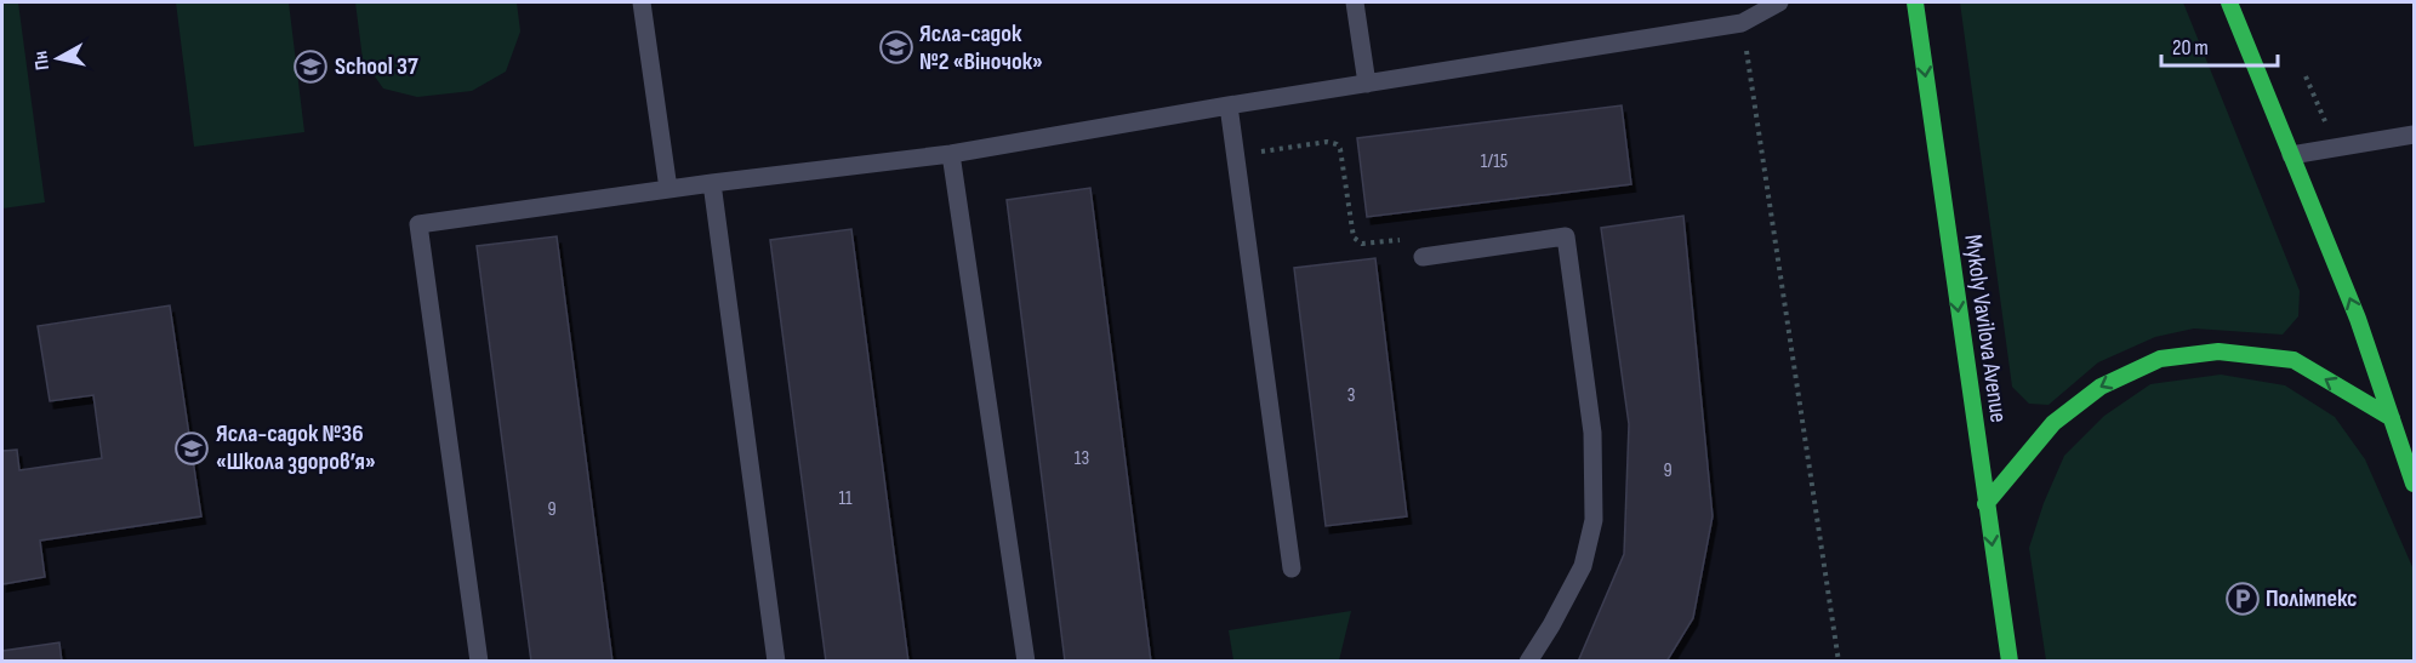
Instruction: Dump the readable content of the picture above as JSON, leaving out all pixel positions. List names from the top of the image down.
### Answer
{
  "streets": {
    "main road": ["Mykoly Vavilova Avenue"]
  },
  "one_way": ["Mykoly Vavilova Avenue"],
  "places": {
    "school or university": ["Ясла-садок №2 «Віночок»", "School 37", "Ясла-садок №36 «Школа здоров’я»"],
    "parking": ["Полімпекс"]
  },
  "house_numbers": [
    "1/15",
    "3",
    "13",
    "9",
    "11",
    "9"
  ],
  "scale_bar": "20 m",
  "north": "left"
}
